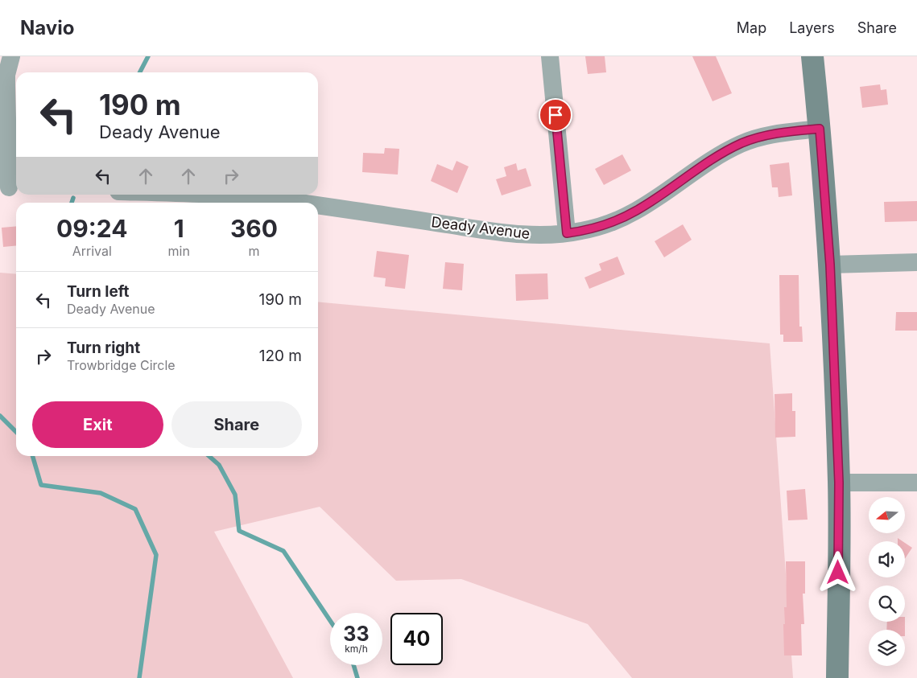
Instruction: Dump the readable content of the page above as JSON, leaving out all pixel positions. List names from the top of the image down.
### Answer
{
  "streets": {
    "street": ["Deady Avenue"]
  },
  "north": "left",
  "page": {
    "header": "Navio",
    "nav": ["Map", "Layers", "Share"],
    "turn": ["190 m", "Deady Avenue"],
    "eta": [
      "09:24",
      "Arrival",
      "1",
      "min",
      "360",
      "m"
    ],
    "list": [
      {
        "name": "Turn left",
        "note": "Deady Avenue",
        "value": "190 m"
      },
      {
        "name": "Turn right",
        "note": "Trowbridge Circle",
        "value": "120 m"
      }
    ],
    "buttons": ["Exit", "Share"],
    "speed": "33 km/h",
    "limit": "40"
  }
}
